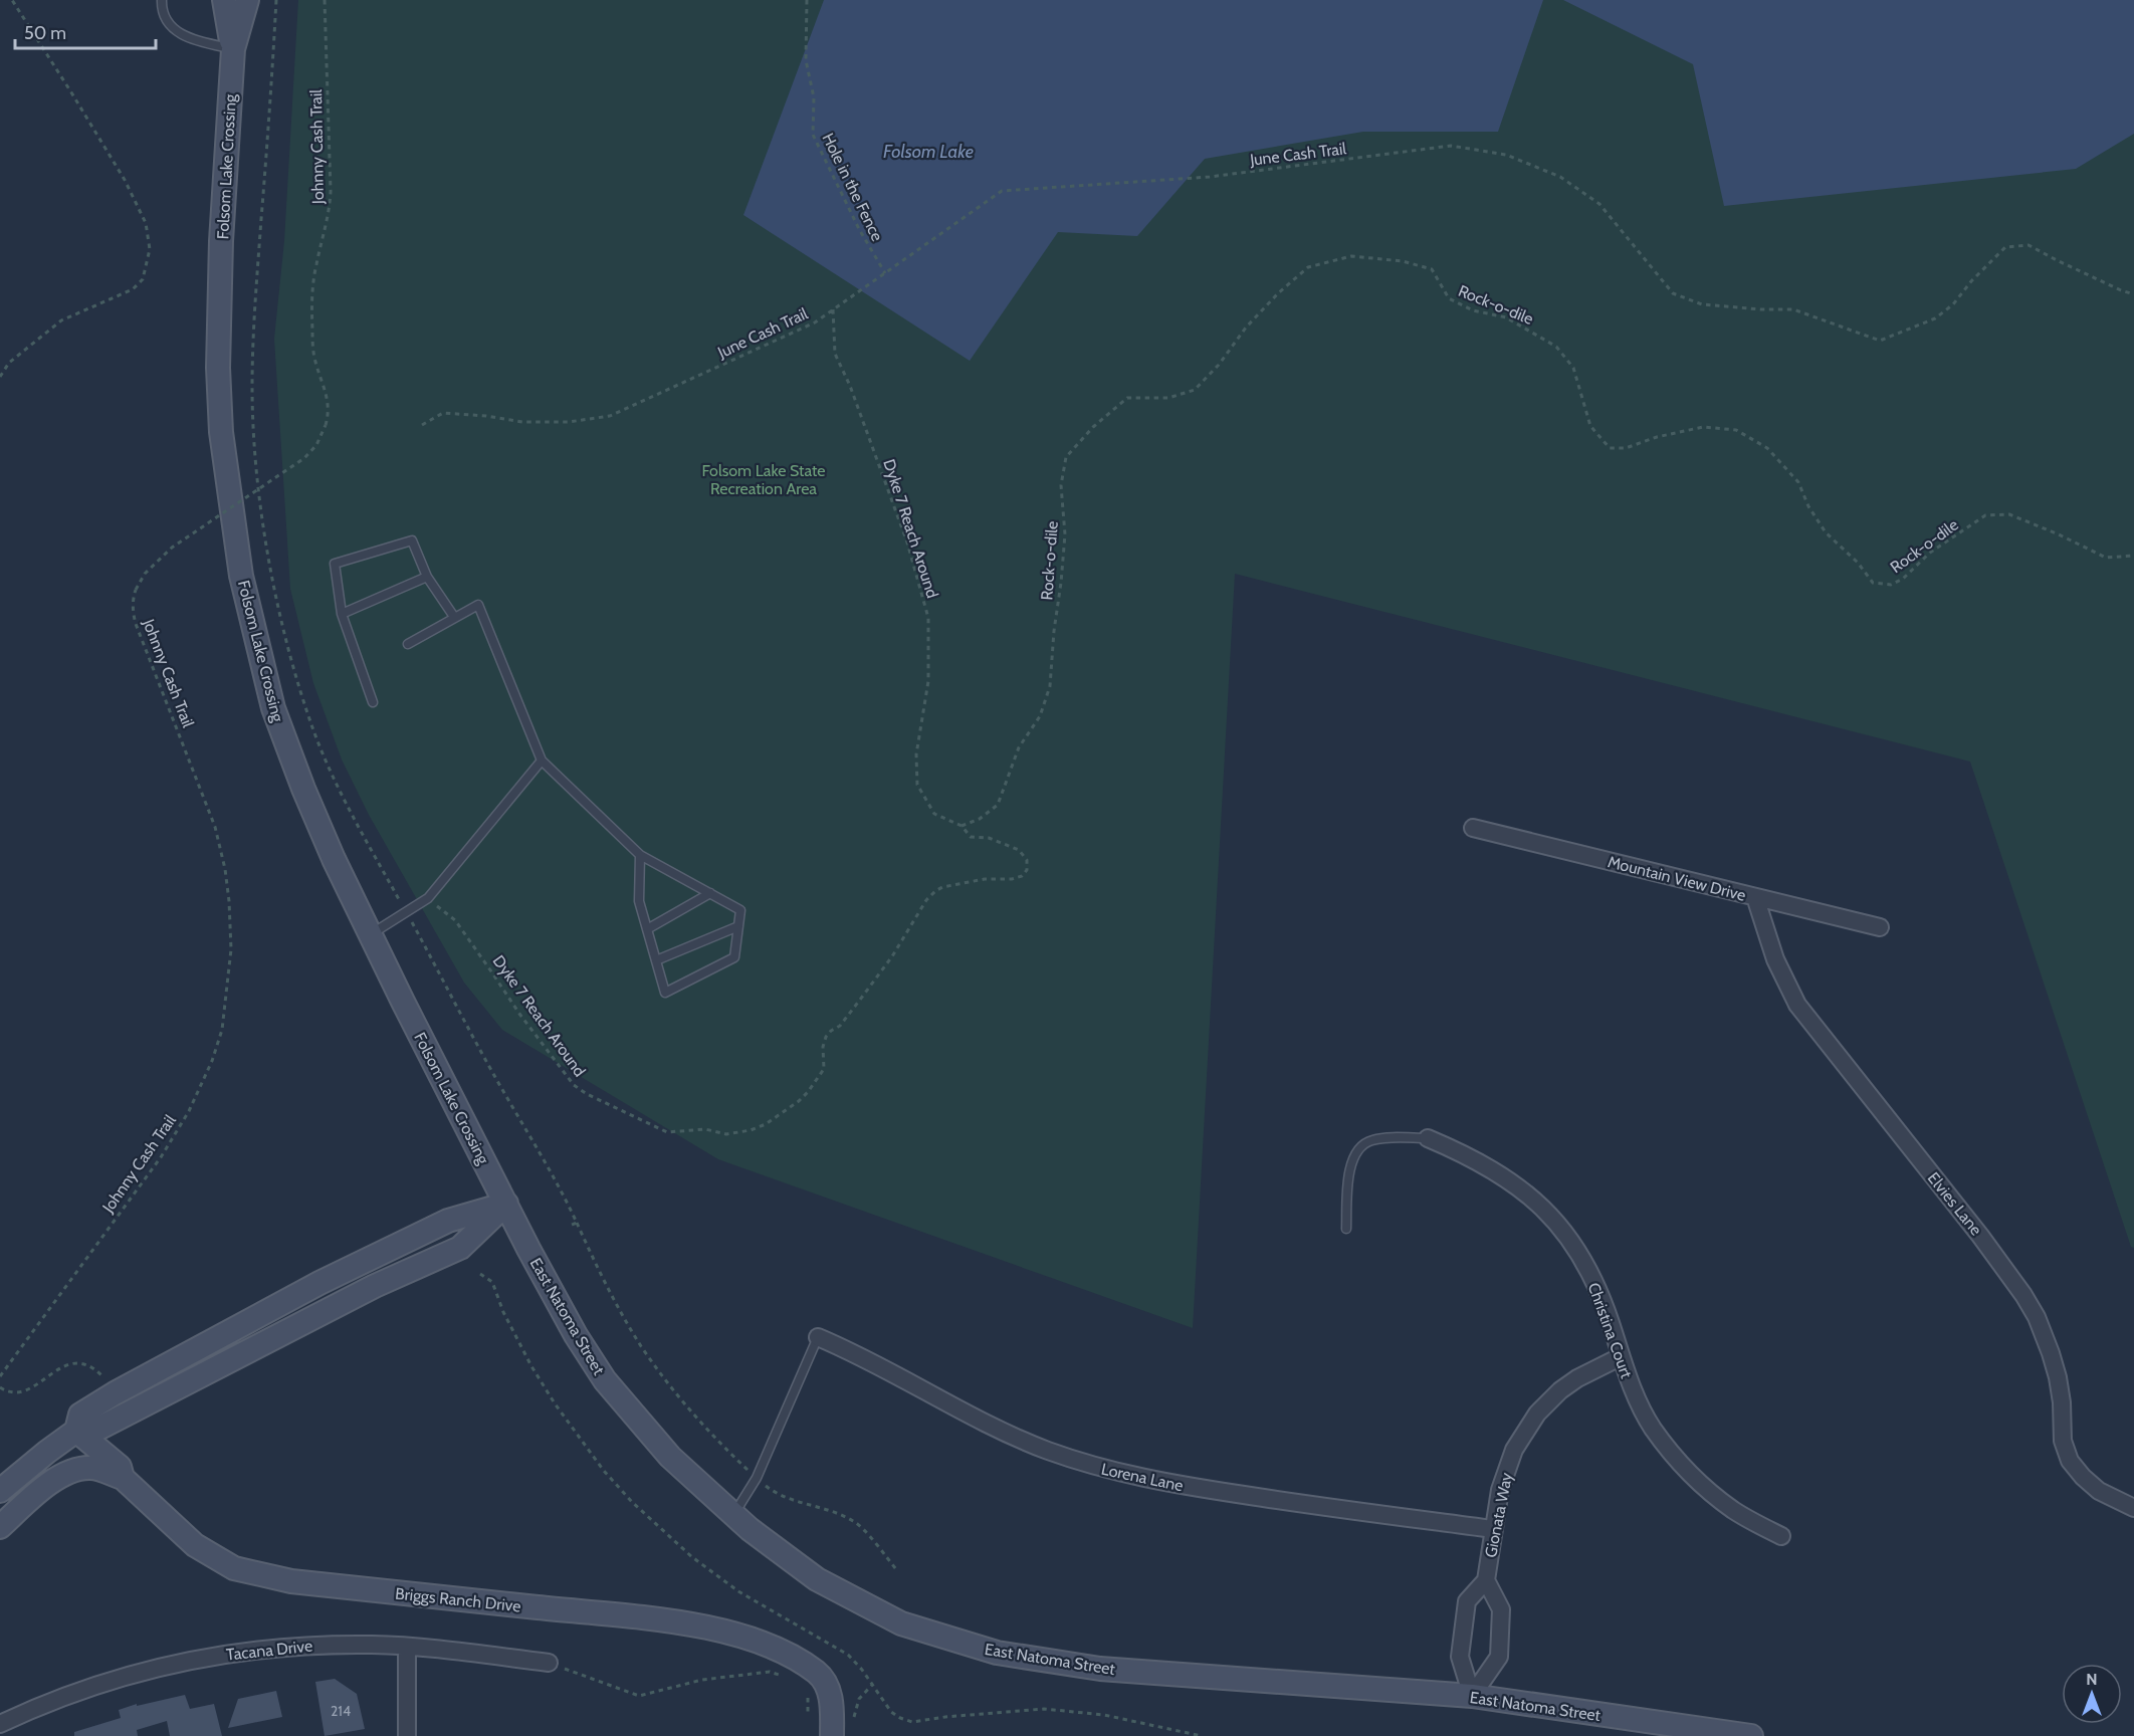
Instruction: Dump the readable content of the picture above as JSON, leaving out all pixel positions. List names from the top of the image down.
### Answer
{
  "streets": {
    "main road": ["Folsom Lake Crossing", "East Natoma Street", "Briggs Ranch Drive"],
    "street": [
      "Mountain View Drive",
      "Elvies Lane",
      "Christina Court",
      "Lorena Lane",
      "Gionata Way",
      "Tacana Drive"
    ],
    "path": [
      "Johnny Cash Trail",
      "June Cash Trail",
      "Hole in the Fence",
      "Rock-o-dile",
      "Dyke 7 Reach Around"
    ]
  },
  "crossings": [
    ["June Cash Trail", "Hole in the Fence"],
    ["June Cash Trail", "Dyke 7 Reach Around"],
    ["Folsom Lake Crossing", "East Natoma Street"],
    ["Rock-o-dile", "Dyke 7 Reach Around"],
    ["Mountain View Drive", "Elvies Lane"],
    ["East Natoma Street", "Gionata Way"],
    ["Christina Court", "Gionata Way"],
    ["Lorena Lane", "Gionata Way"]
  ],
  "water": ["Folsom Lake"],
  "parks": ["Folsom Lake State Recreation Area"],
  "house_numbers": ["214"],
  "scale_bar": "50 m",
  "north": "top"
}
